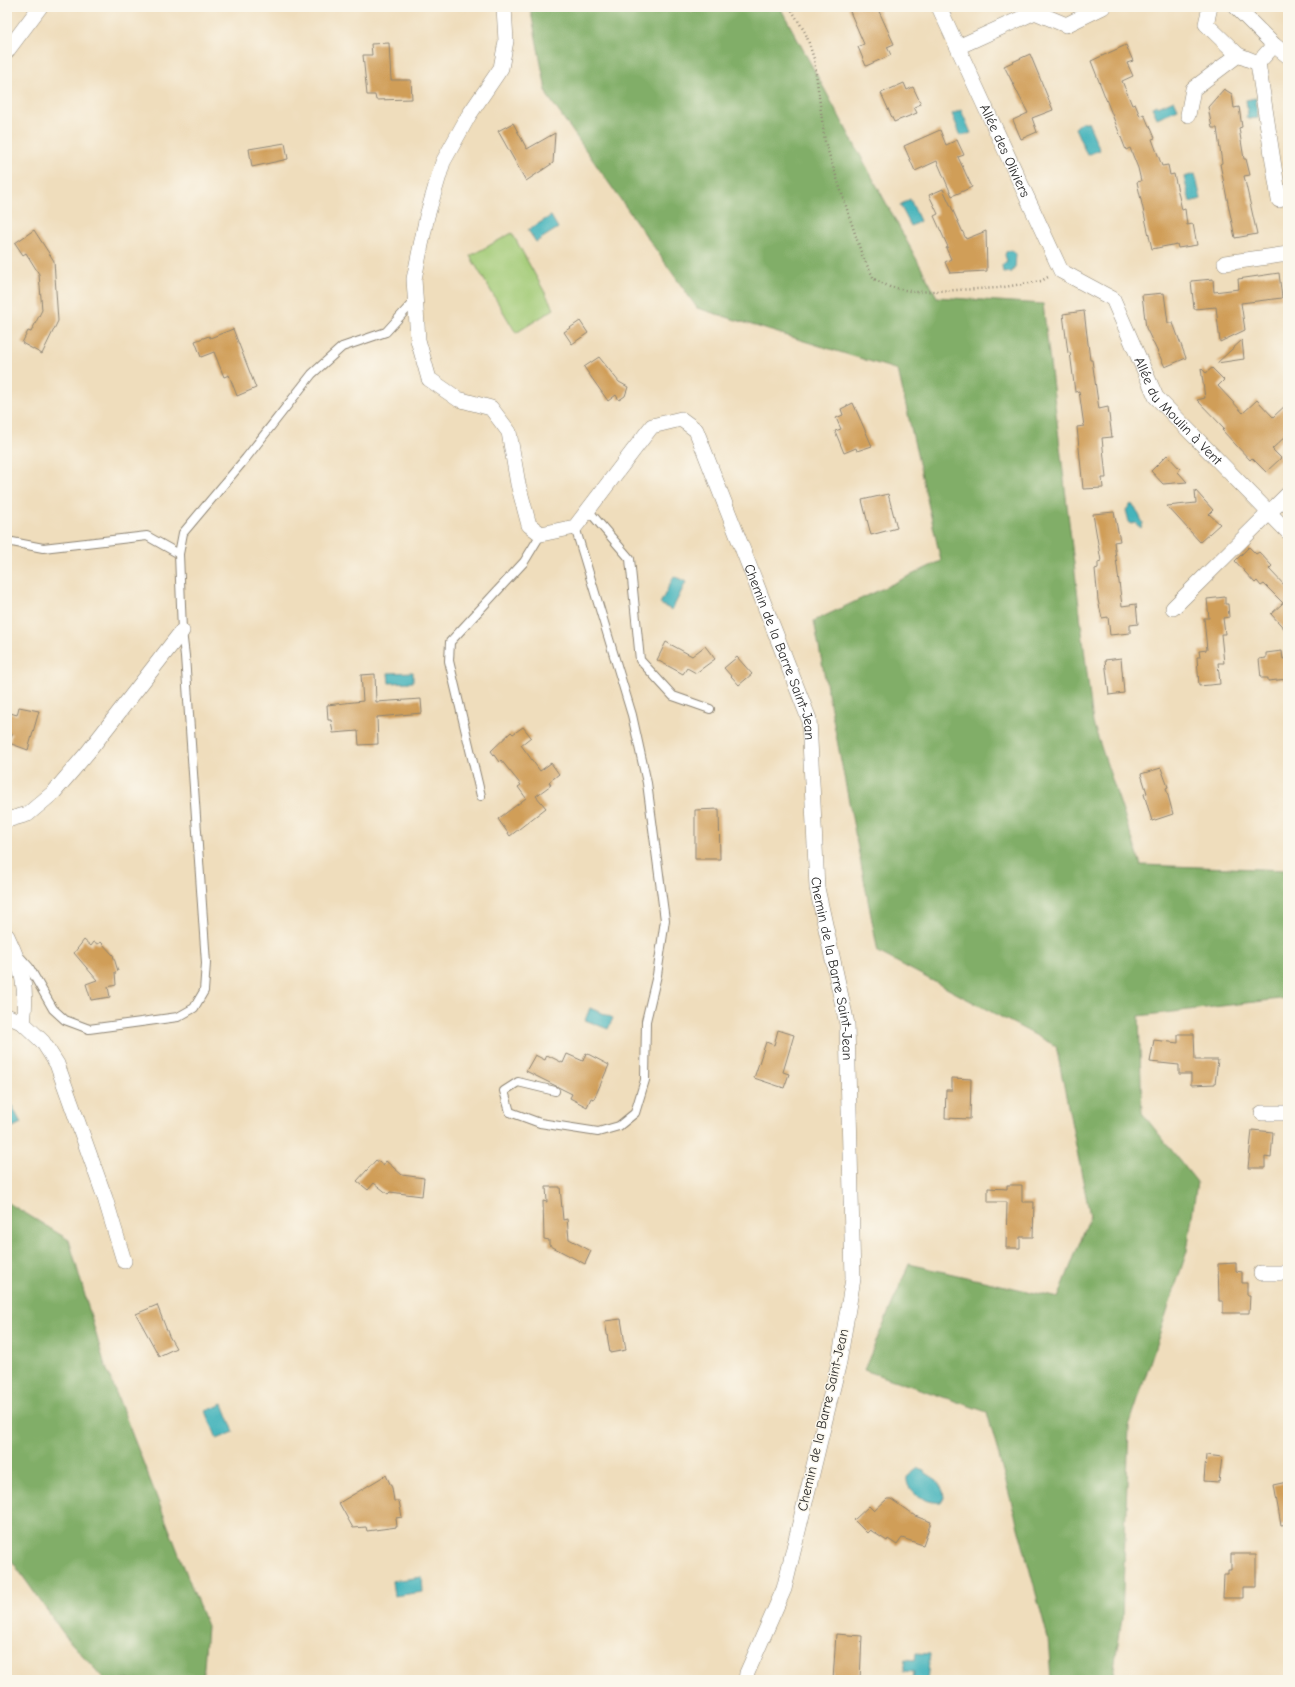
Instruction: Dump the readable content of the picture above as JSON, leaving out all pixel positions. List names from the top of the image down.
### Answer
{
  "streets": {
    "street": ["Allée des Oliviers", "Allée du Moulin à Vent", "Chemin de la Barre Saint-Jean"]
  },
  "crossings": [
    ["Allée des Oliviers", "Allée du Moulin à Vent"]
  ]
}
